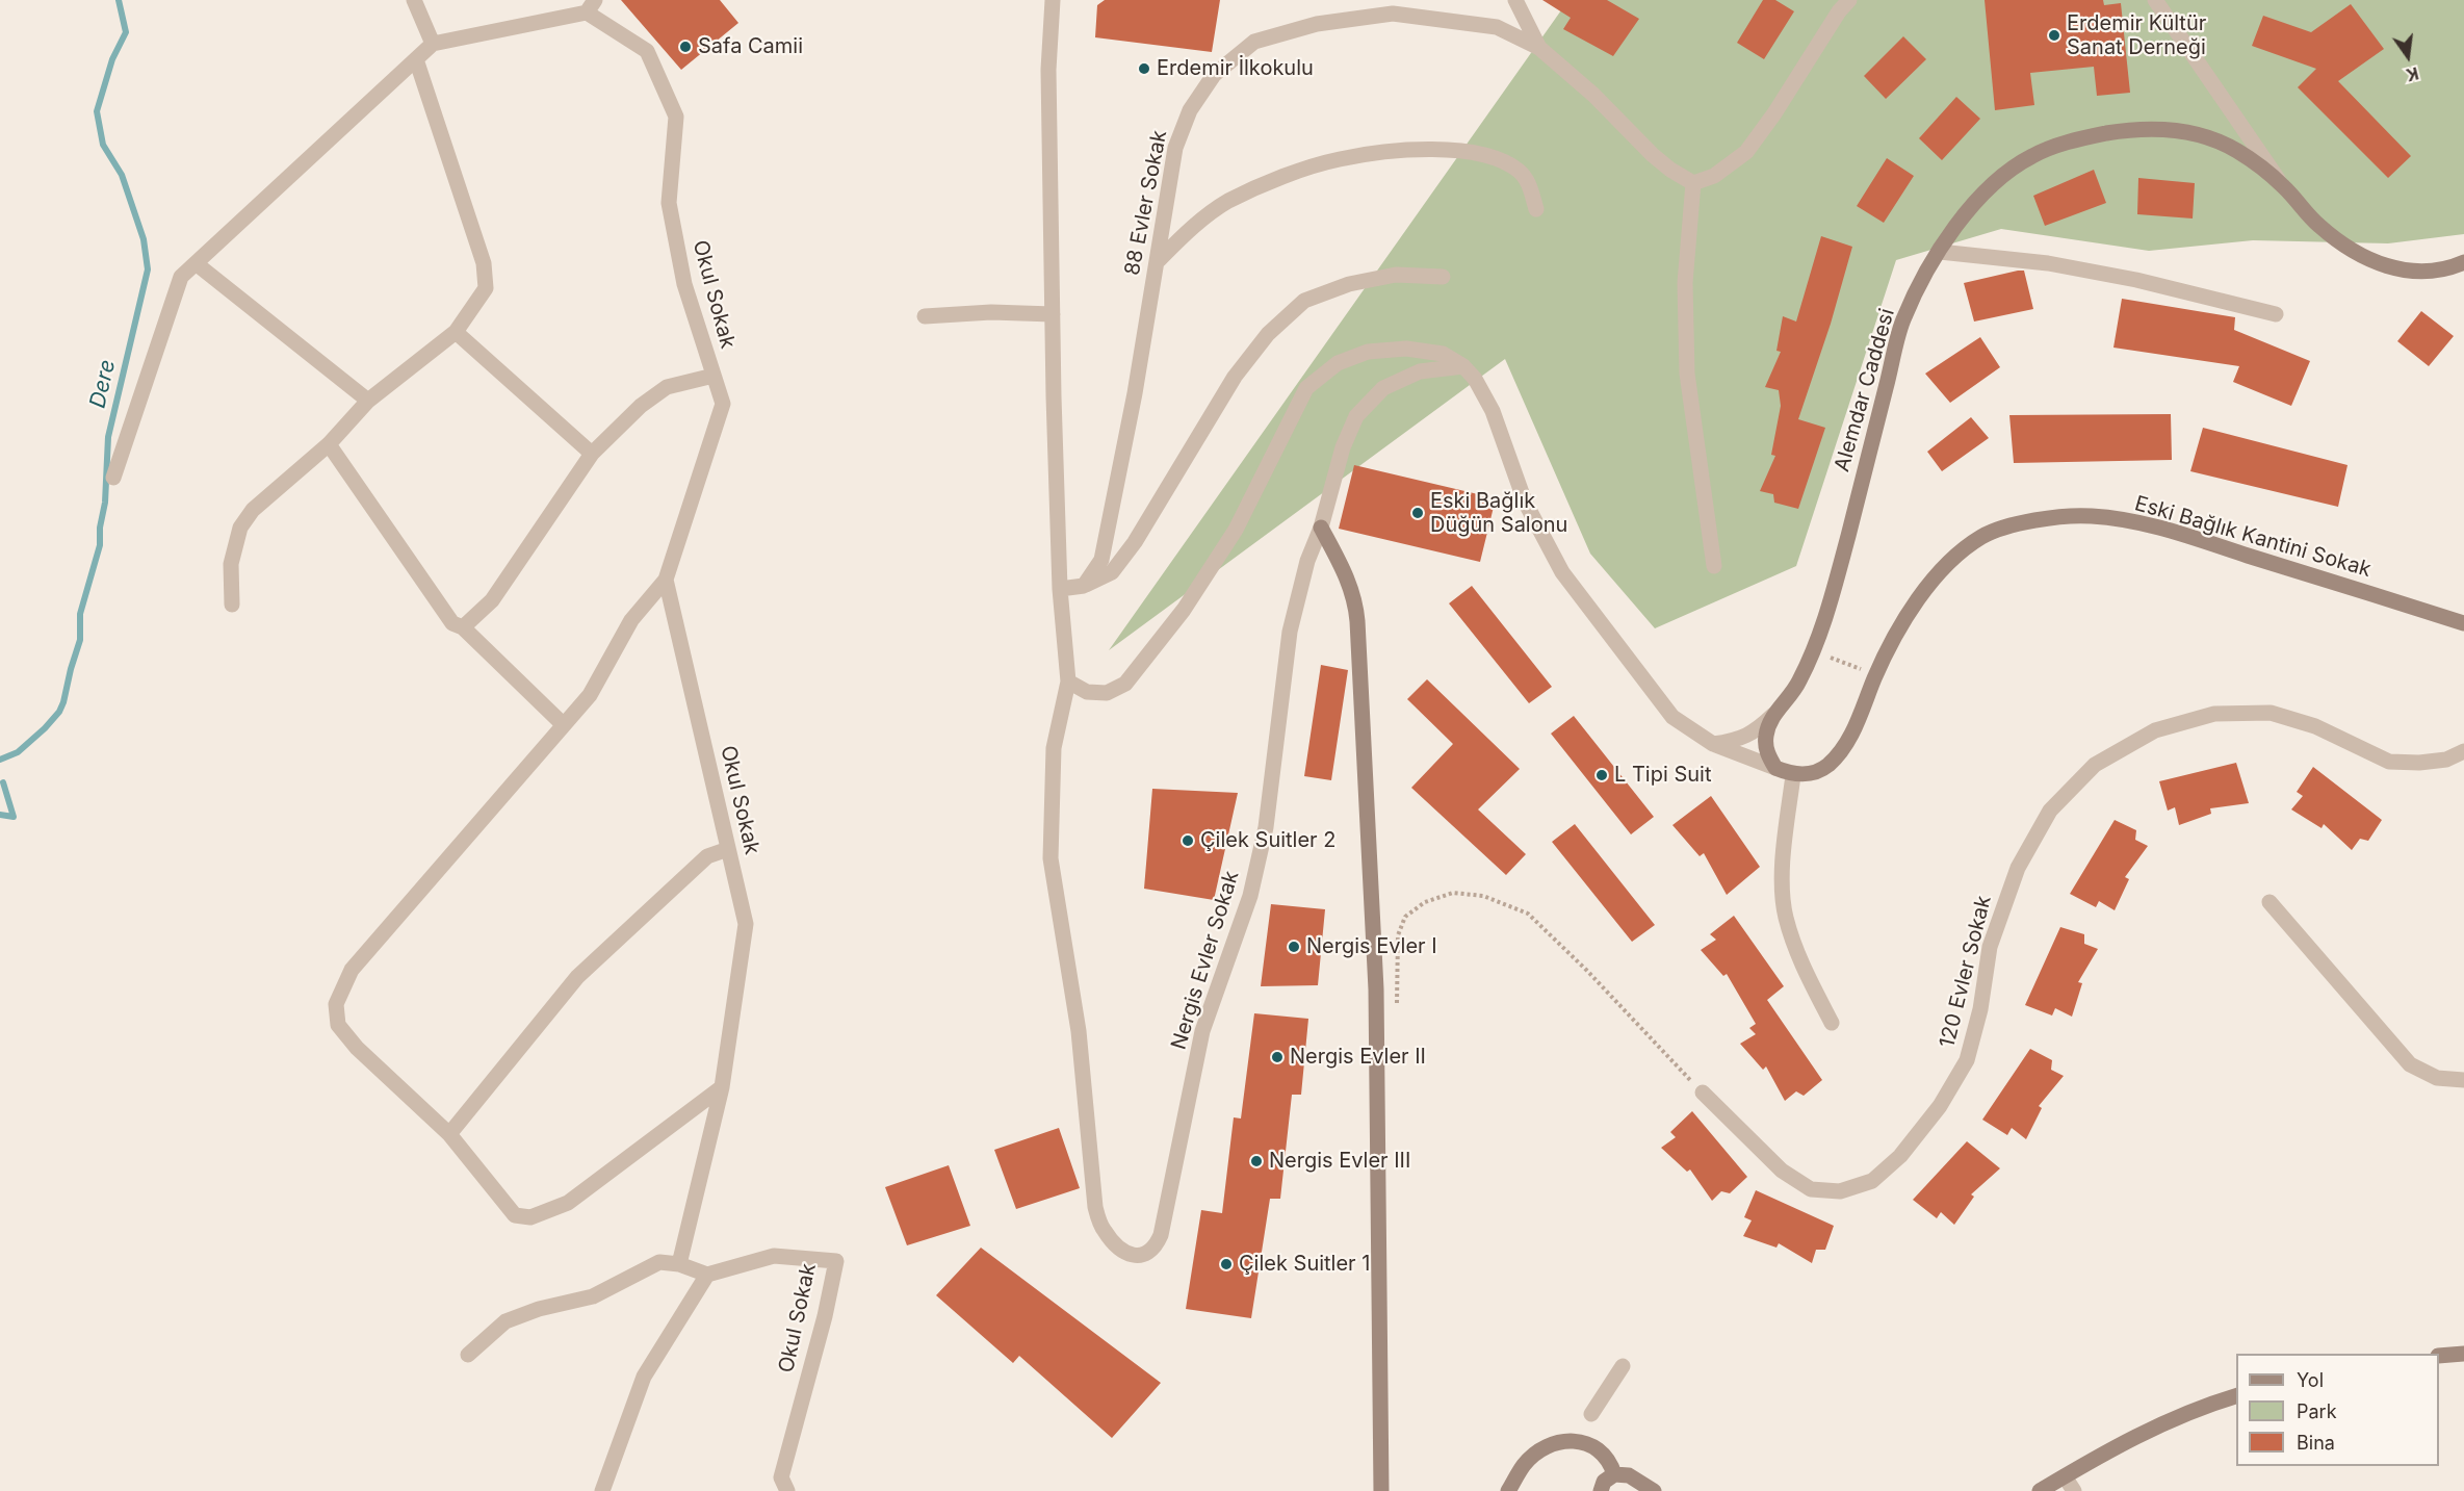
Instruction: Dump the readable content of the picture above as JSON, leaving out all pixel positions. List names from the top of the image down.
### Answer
{
  "streets": {
    "street": [
      "88 Evler Sokak",
      "Okul Sokak",
      "Alemdar Caddesi",
      "Eski Bağlık Kantini Sokak",
      "Nergis Evler Sokak",
      "120 Evler Sokak"
    ]
  },
  "water": ["Dere"],
  "places": [
    "Erdemir Kültür Sanat Derneği",
    "Safa Camii",
    "Erdemir İlkokulu",
    "Eski Bağlık Düğün Salonu",
    "L Tipi Suit",
    "Çilek Suitler 2",
    "Nergis Evler I",
    "Nergis Evler II",
    "Nergis Evler III",
    "Çilek Suitler 1"
  ],
  "legend": ["Yol", "Park", "Bina"],
  "north": "bottom"
}
